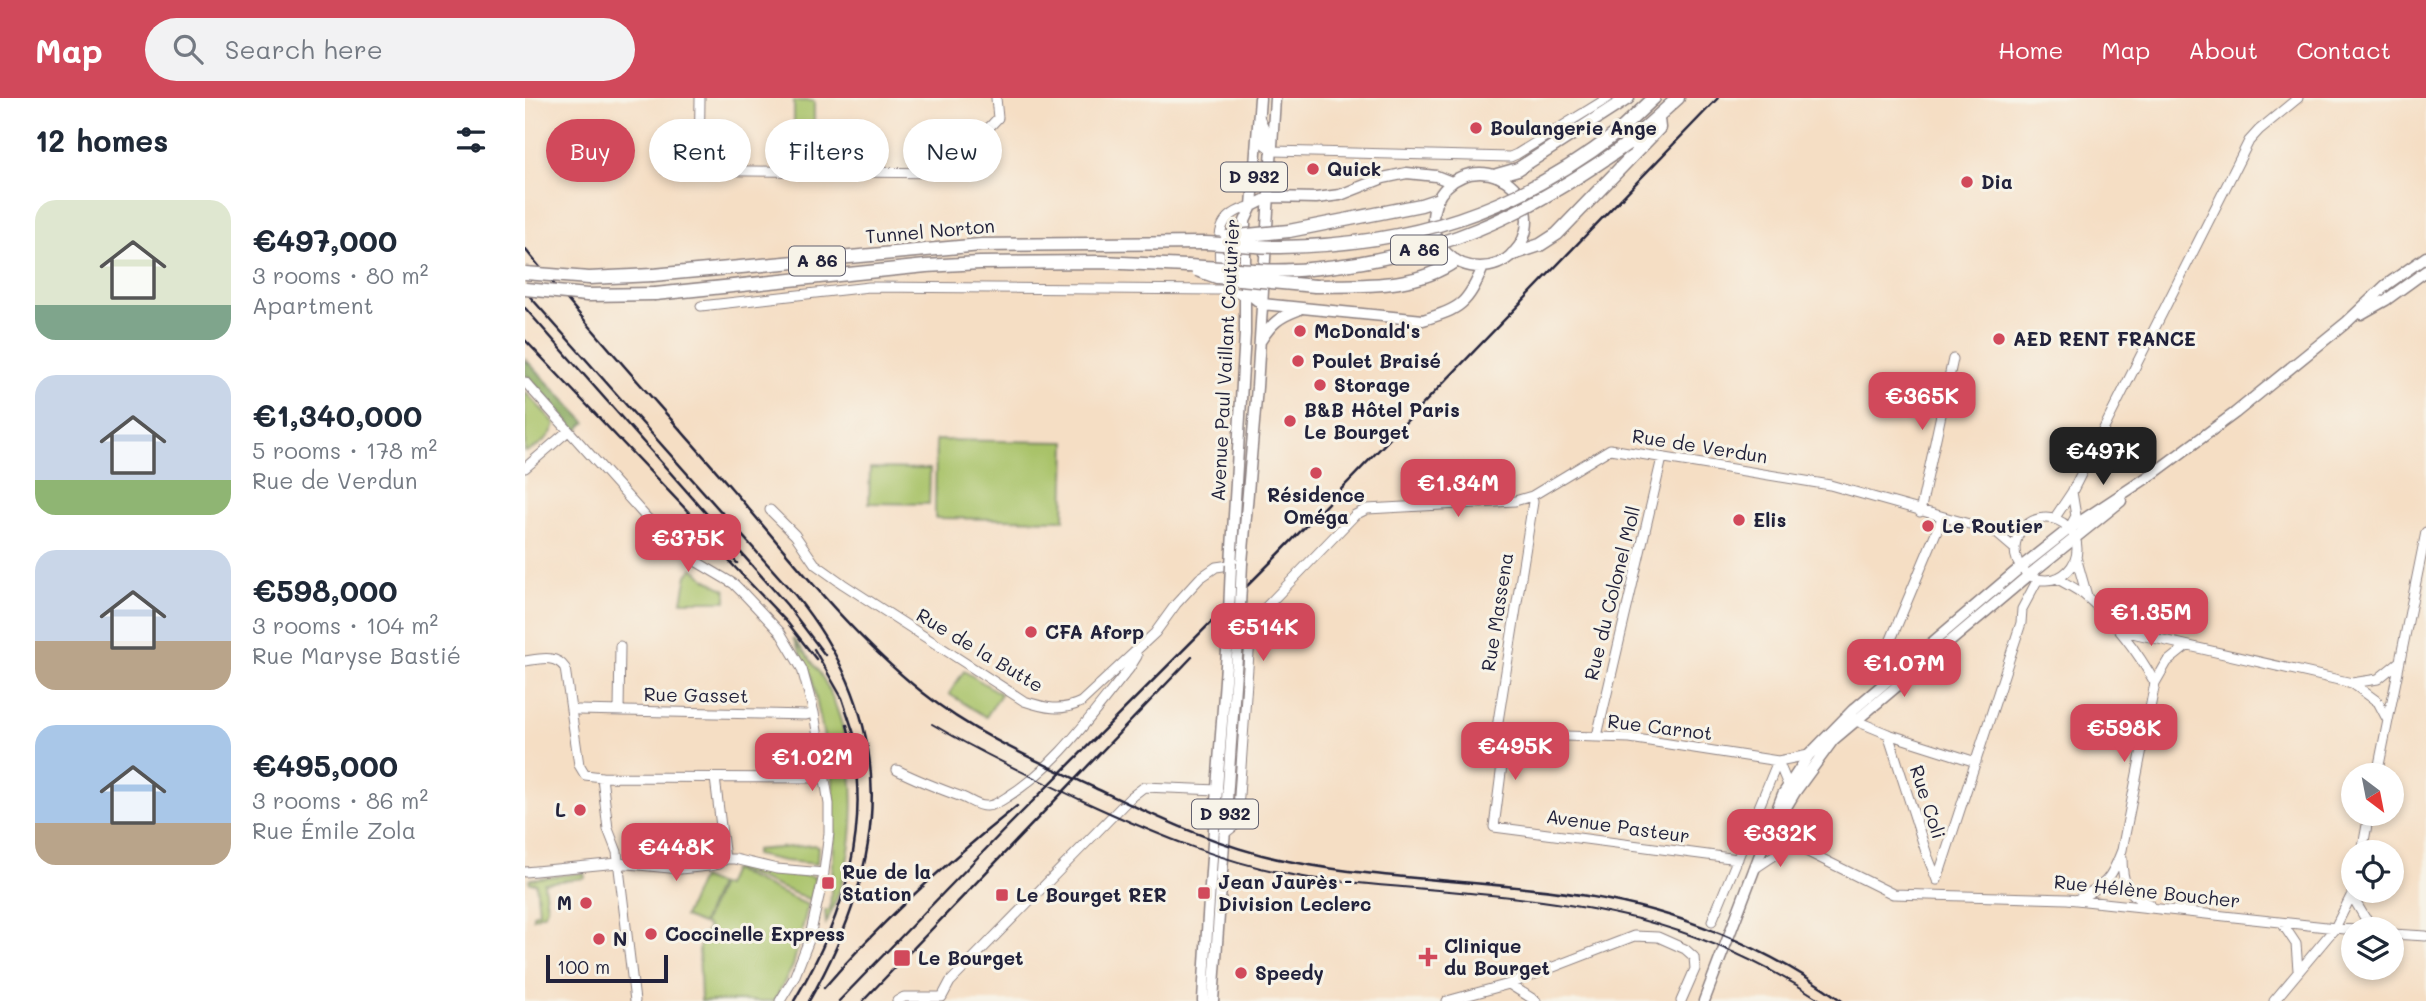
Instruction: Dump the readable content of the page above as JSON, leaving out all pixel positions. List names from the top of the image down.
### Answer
{
  "streets": {
    "highway": ["Tunnel Norton", "A 86"],
    "main road": ["D 932", "Avenue Paul Vaillant Couturier"],
    "street": [
      "Rue de Verdun",
      "Rue du Colonel Moll",
      "Rue Massena",
      "Rue de la Butte",
      "Rue Gasset",
      "Rue Carnot",
      "Rue Coli",
      "Avenue Pasteur",
      "Rue Hélène Boucher"
    ]
  },
  "crossings": [
    ["D 932", "Avenue Paul Vaillant Couturier"],
    ["D 932", "Rue de Verdun"],
    ["D 932", "Rue de la Butte"],
    ["Tunnel Norton", "A 86"],
    ["Avenue Paul Vaillant Couturier", "Rue de la Butte"],
    ["Rue de Verdun", "Rue du Colonel Moll"],
    ["Rue de Verdun", "Rue Massena"],
    ["Rue du Colonel Moll", "Rue Carnot"],
    ["Rue Massena", "Rue Carnot"],
    ["Rue Massena", "Avenue Pasteur"]
  ],
  "places": {
    "other": [
      "Boulangerie Ange",
      "Quick",
      "Dia",
      "McDonald's",
      "AED RENT FRANCE",
      "Poulet Braisé",
      "Storage",
      "B&B Hôtel Paris Le Bourget",
      "Résidence Oméga",
      "Elis",
      "Le Routier",
      "CFA Aforp",
      "L",
      "M",
      "Coccinelle Express",
      "N",
      "Speedy"
    ],
    "transit": [
      "Rue de la Station",
      "Jean Jaurès - Division Leclerc",
      "Le Bourget RER",
      "Le Bourget"
    ],
    "health": ["Clinique du Bourget"]
  },
  "scale_bar": "100 m",
  "north": "bottom right",
  "page": {
    "header": "Map",
    "search": "Search here",
    "nav": [
      "Home",
      "Map",
      "About",
      "Contact"
    ],
    "heading": "12 homes",
    "chip": [
      "Buy",
      "Rent",
      "Filters",
      "New"
    ],
    "list": [
      {
        "name": "€497,000",
        "note": "3 rooms · 80 m² · Apartment"
      },
      {
        "name": "€1,340,000",
        "note": "5 rooms · 178 m² · Rue de Verdun"
      },
      {
        "name": "€598,000",
        "note": "3 rooms · 104 m² · Rue Maryse Bastié"
      },
      {
        "name": "€495,000",
        "note": "3 rooms · 86 m² · Rue Émile Zola"
      }
    ],
    "price": [
      "€365K",
      "€497K",
      "€1.34M",
      "€375K",
      "€1.35M",
      "€514K",
      "€1.07M",
      "€598K",
      "€495K",
      "€1.02M",
      "€332K",
      "€448K"
    ],
    "scale": "100 m"
  }
}
